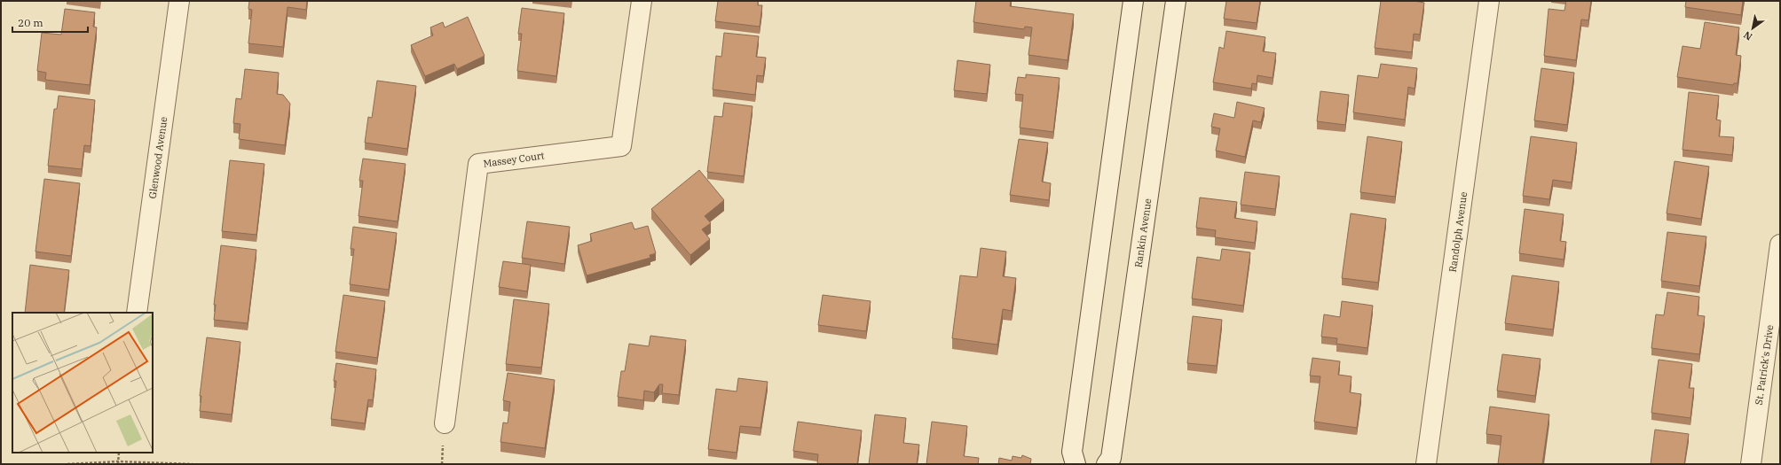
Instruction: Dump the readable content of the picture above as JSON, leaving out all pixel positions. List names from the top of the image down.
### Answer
{
  "streets": {
    "street": [
      "Glenwood Avenue",
      "Massey Court",
      "Randolph Avenue",
      "Rankin Avenue",
      "St. Patrick's Drive"
    ]
  },
  "scale_bar": "20 m",
  "north": "bottom left"
}
